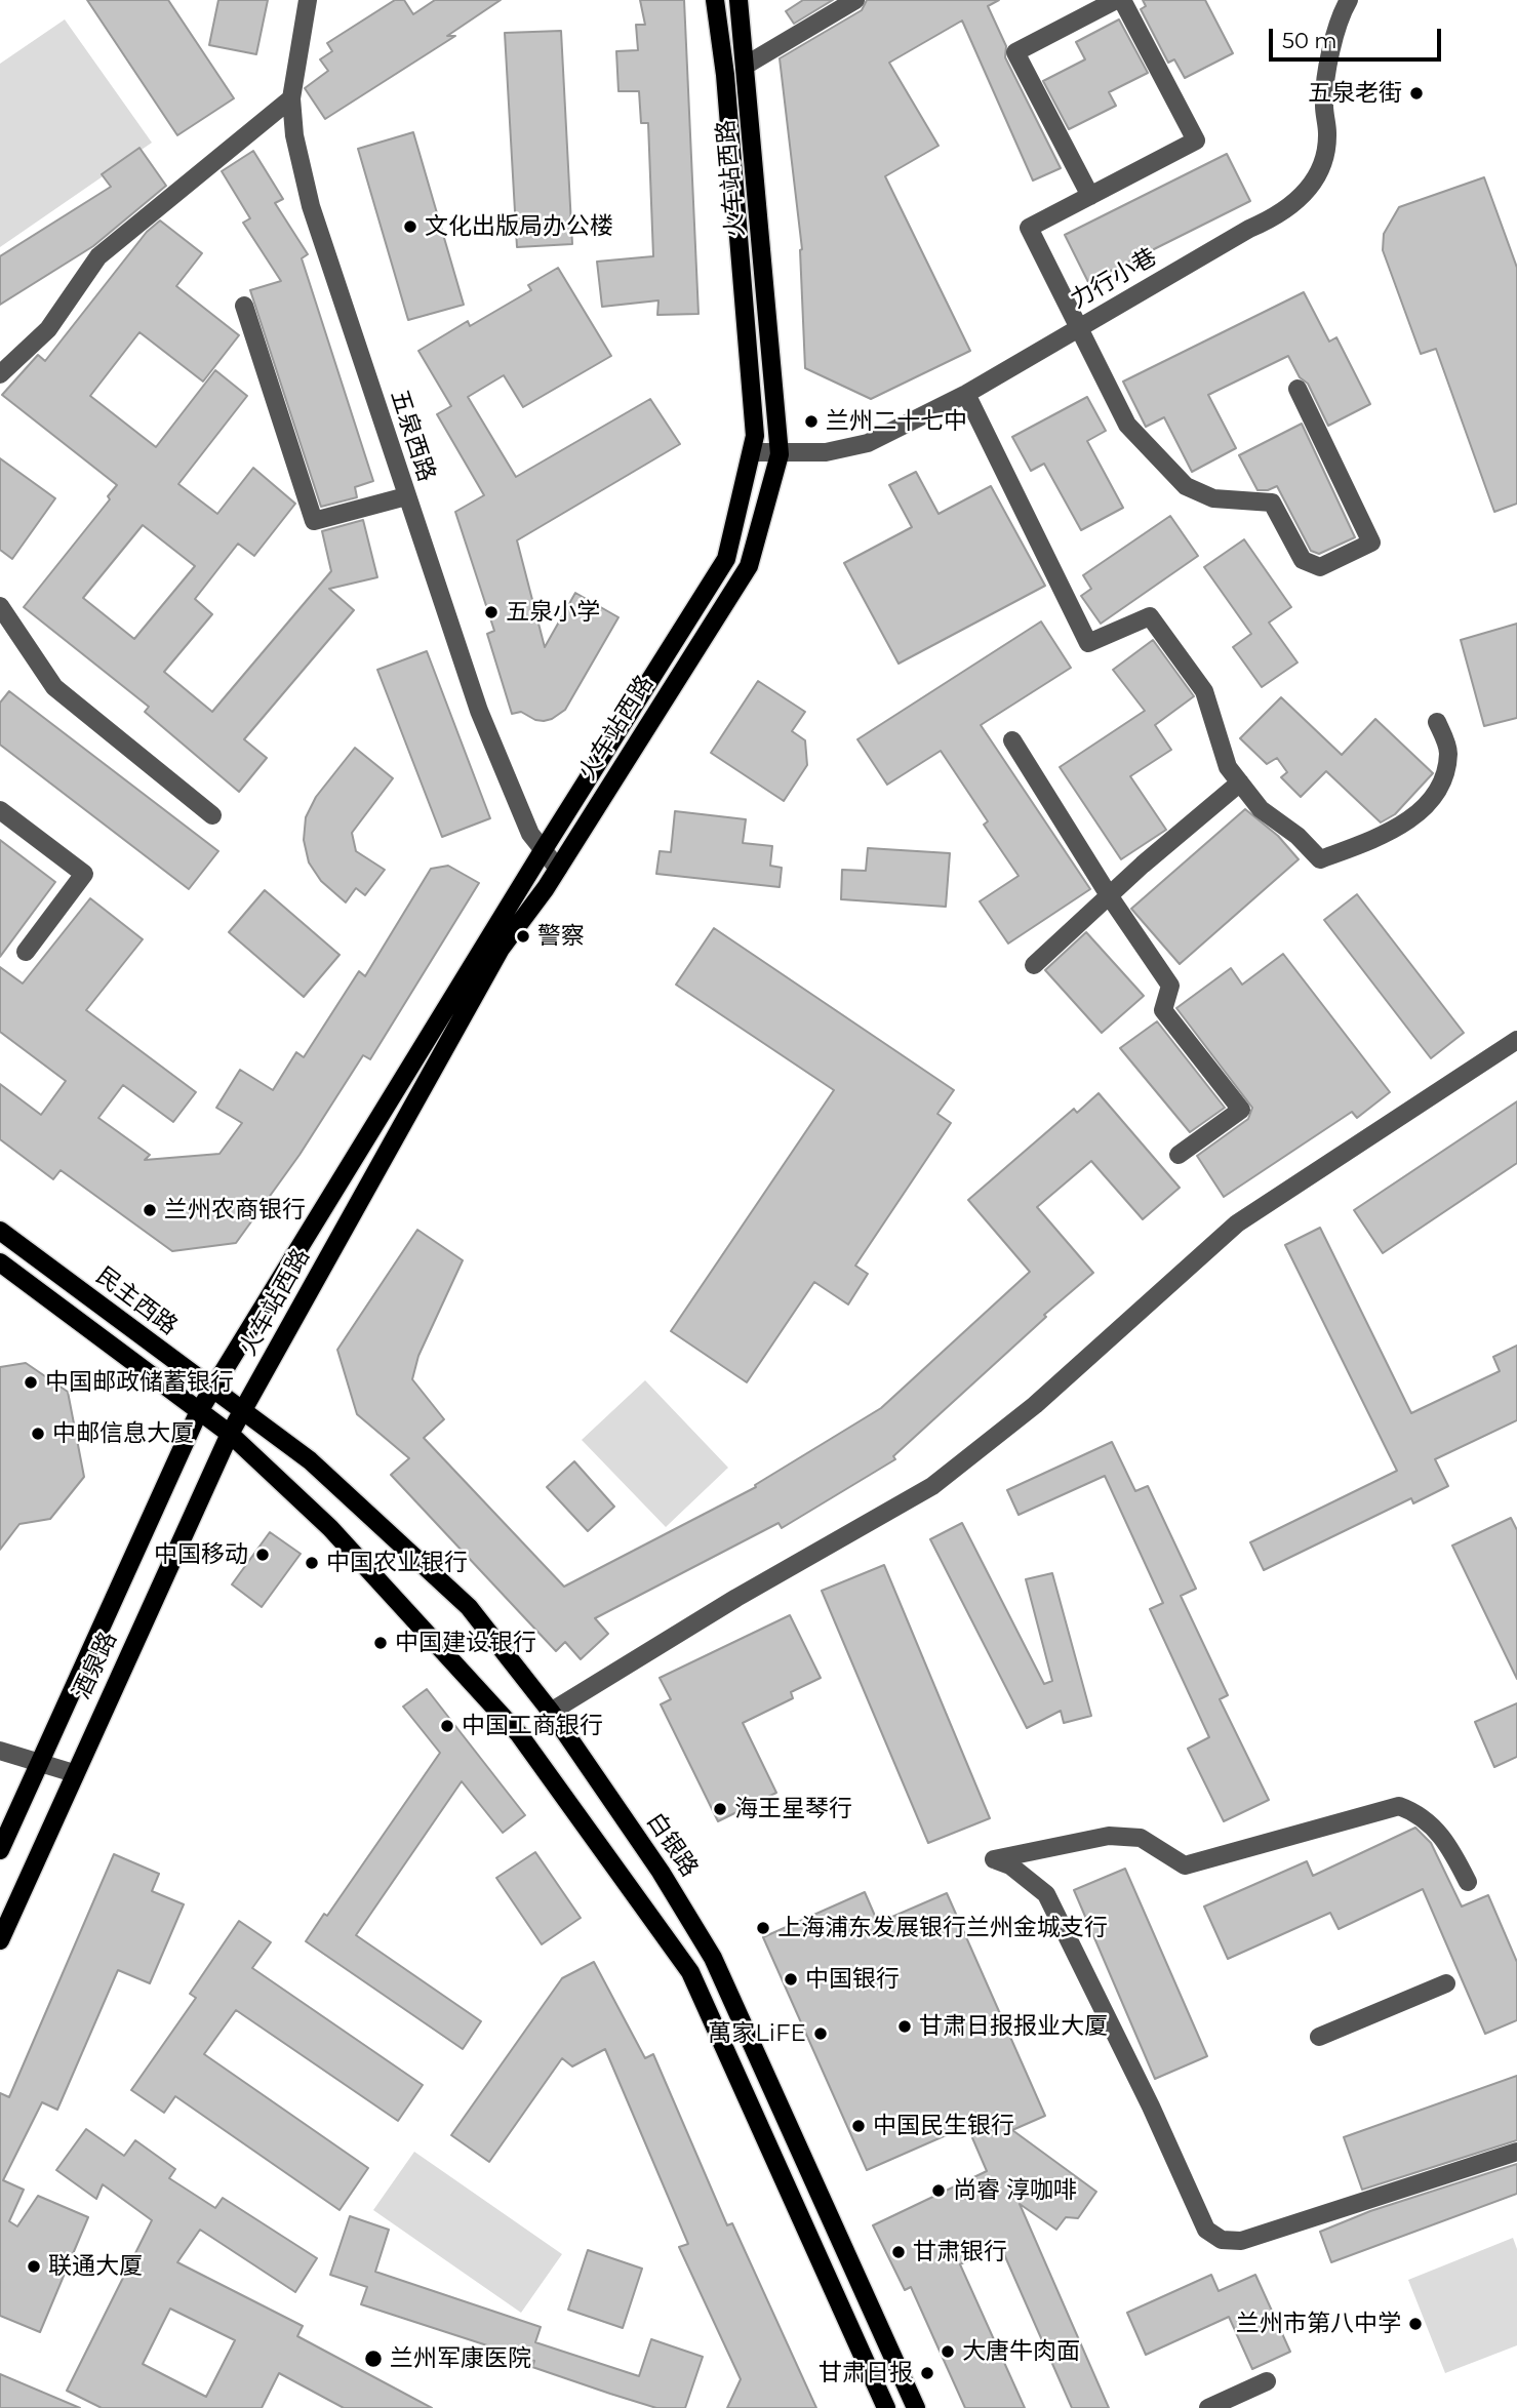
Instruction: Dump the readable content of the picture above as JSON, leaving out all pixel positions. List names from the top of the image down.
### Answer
{
  "streets": {
    "main road": [
      "火车站西路",
      "民主西路",
      "酒泉路",
      "白银路"
    ],
    "street": ["力行小巷", "五泉西路"]
  },
  "crossings": [
    ["火车站西路", "力行小巷"],
    ["火车站西路", "五泉西路"],
    ["火车站西路", "民主西路"],
    ["火车站西路", "酒泉路"],
    ["火车站西路", "白银路"],
    ["民主西路", "酒泉路"],
    ["民主西路", "白银路"],
    ["酒泉路", "白银路"]
  ],
  "places": [
    "五泉老街",
    "文化出版局办公楼",
    "兰州二十七中",
    "五泉小学",
    "警察",
    "兰州农商银行",
    "中国邮政储蓄银行",
    "中邮信息大厦",
    "中国移动",
    "中国农业银行",
    "中国建设银行",
    "中国工商银行",
    "海王星琴行",
    "上海浦东发展银行兰州金城支行",
    "中国银行",
    "甘肃日报报业大厦",
    "萬家LiFE",
    "中国民生银行",
    "尚睿 淳咖啡",
    "甘肃银行",
    "联通大厦",
    "兰州市第八中学",
    "大唐牛肉面",
    "兰州军康医院",
    "甘肃日报"
  ],
  "scale_bar": "50 m"
}
